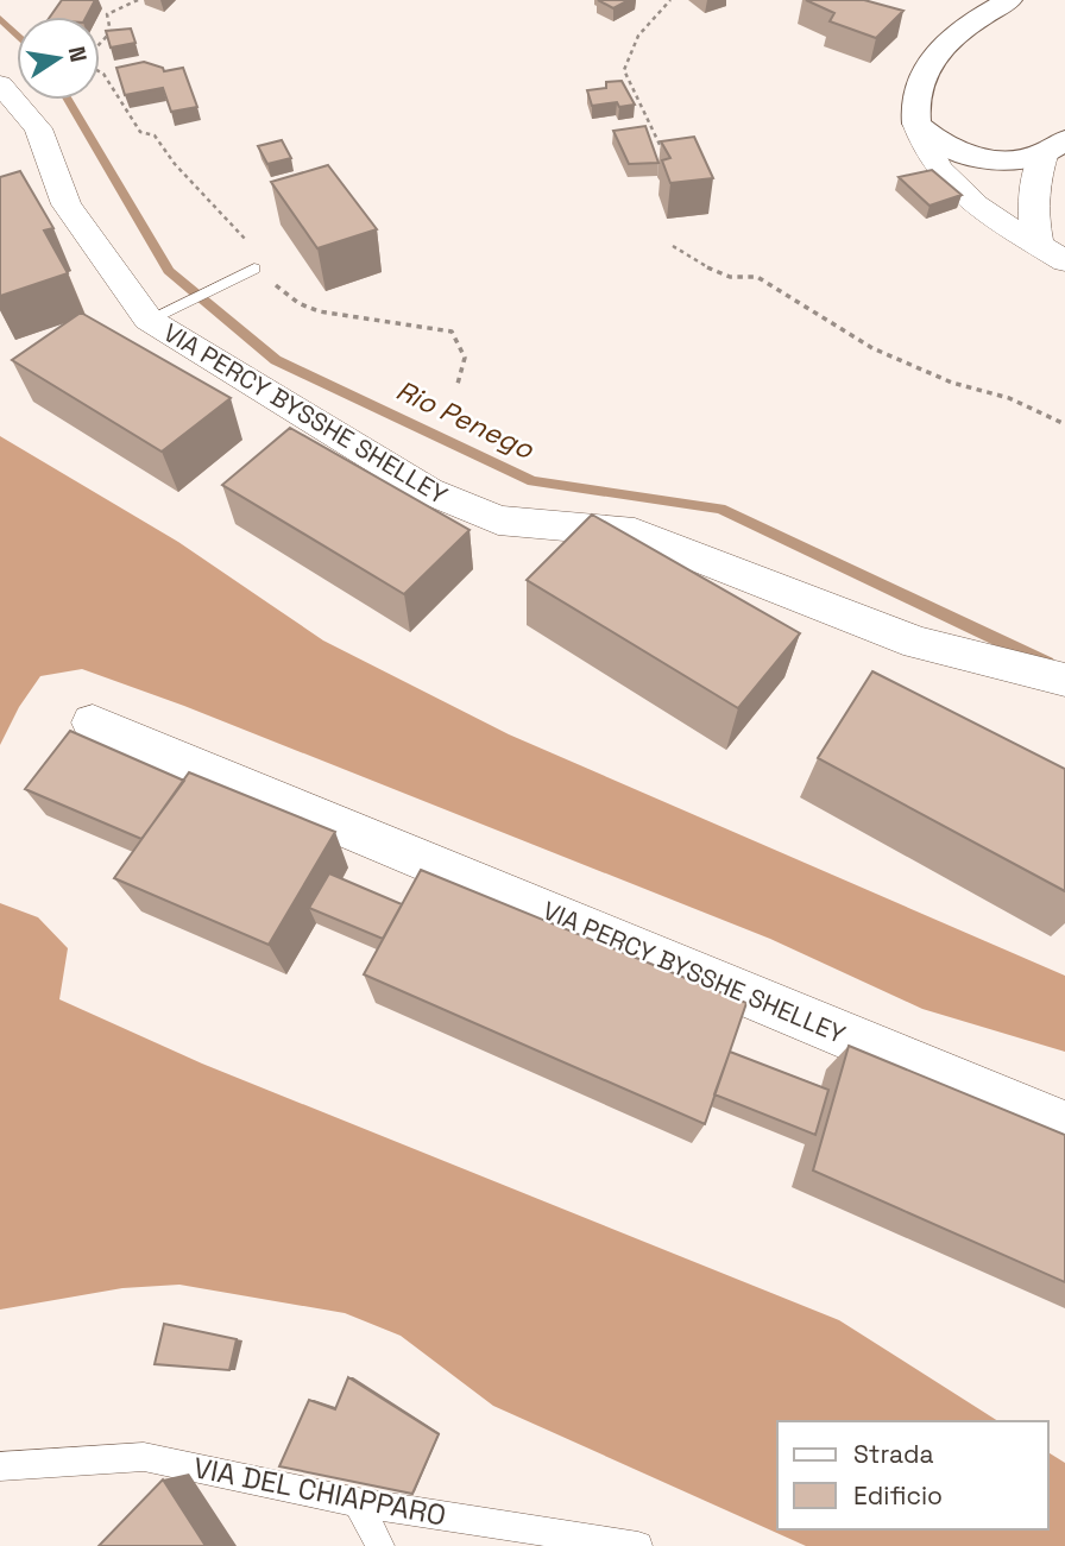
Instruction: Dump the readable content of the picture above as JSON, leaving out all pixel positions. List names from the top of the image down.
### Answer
{
  "streets": {
    "street": ["VIA PERCY BYSSHE SHELLEY"],
    "lane": ["VIA DEL CHIAPPARO"]
  },
  "water": ["Rio Penego"],
  "legend": ["Strada", "Edificio"],
  "north": "right"
}
